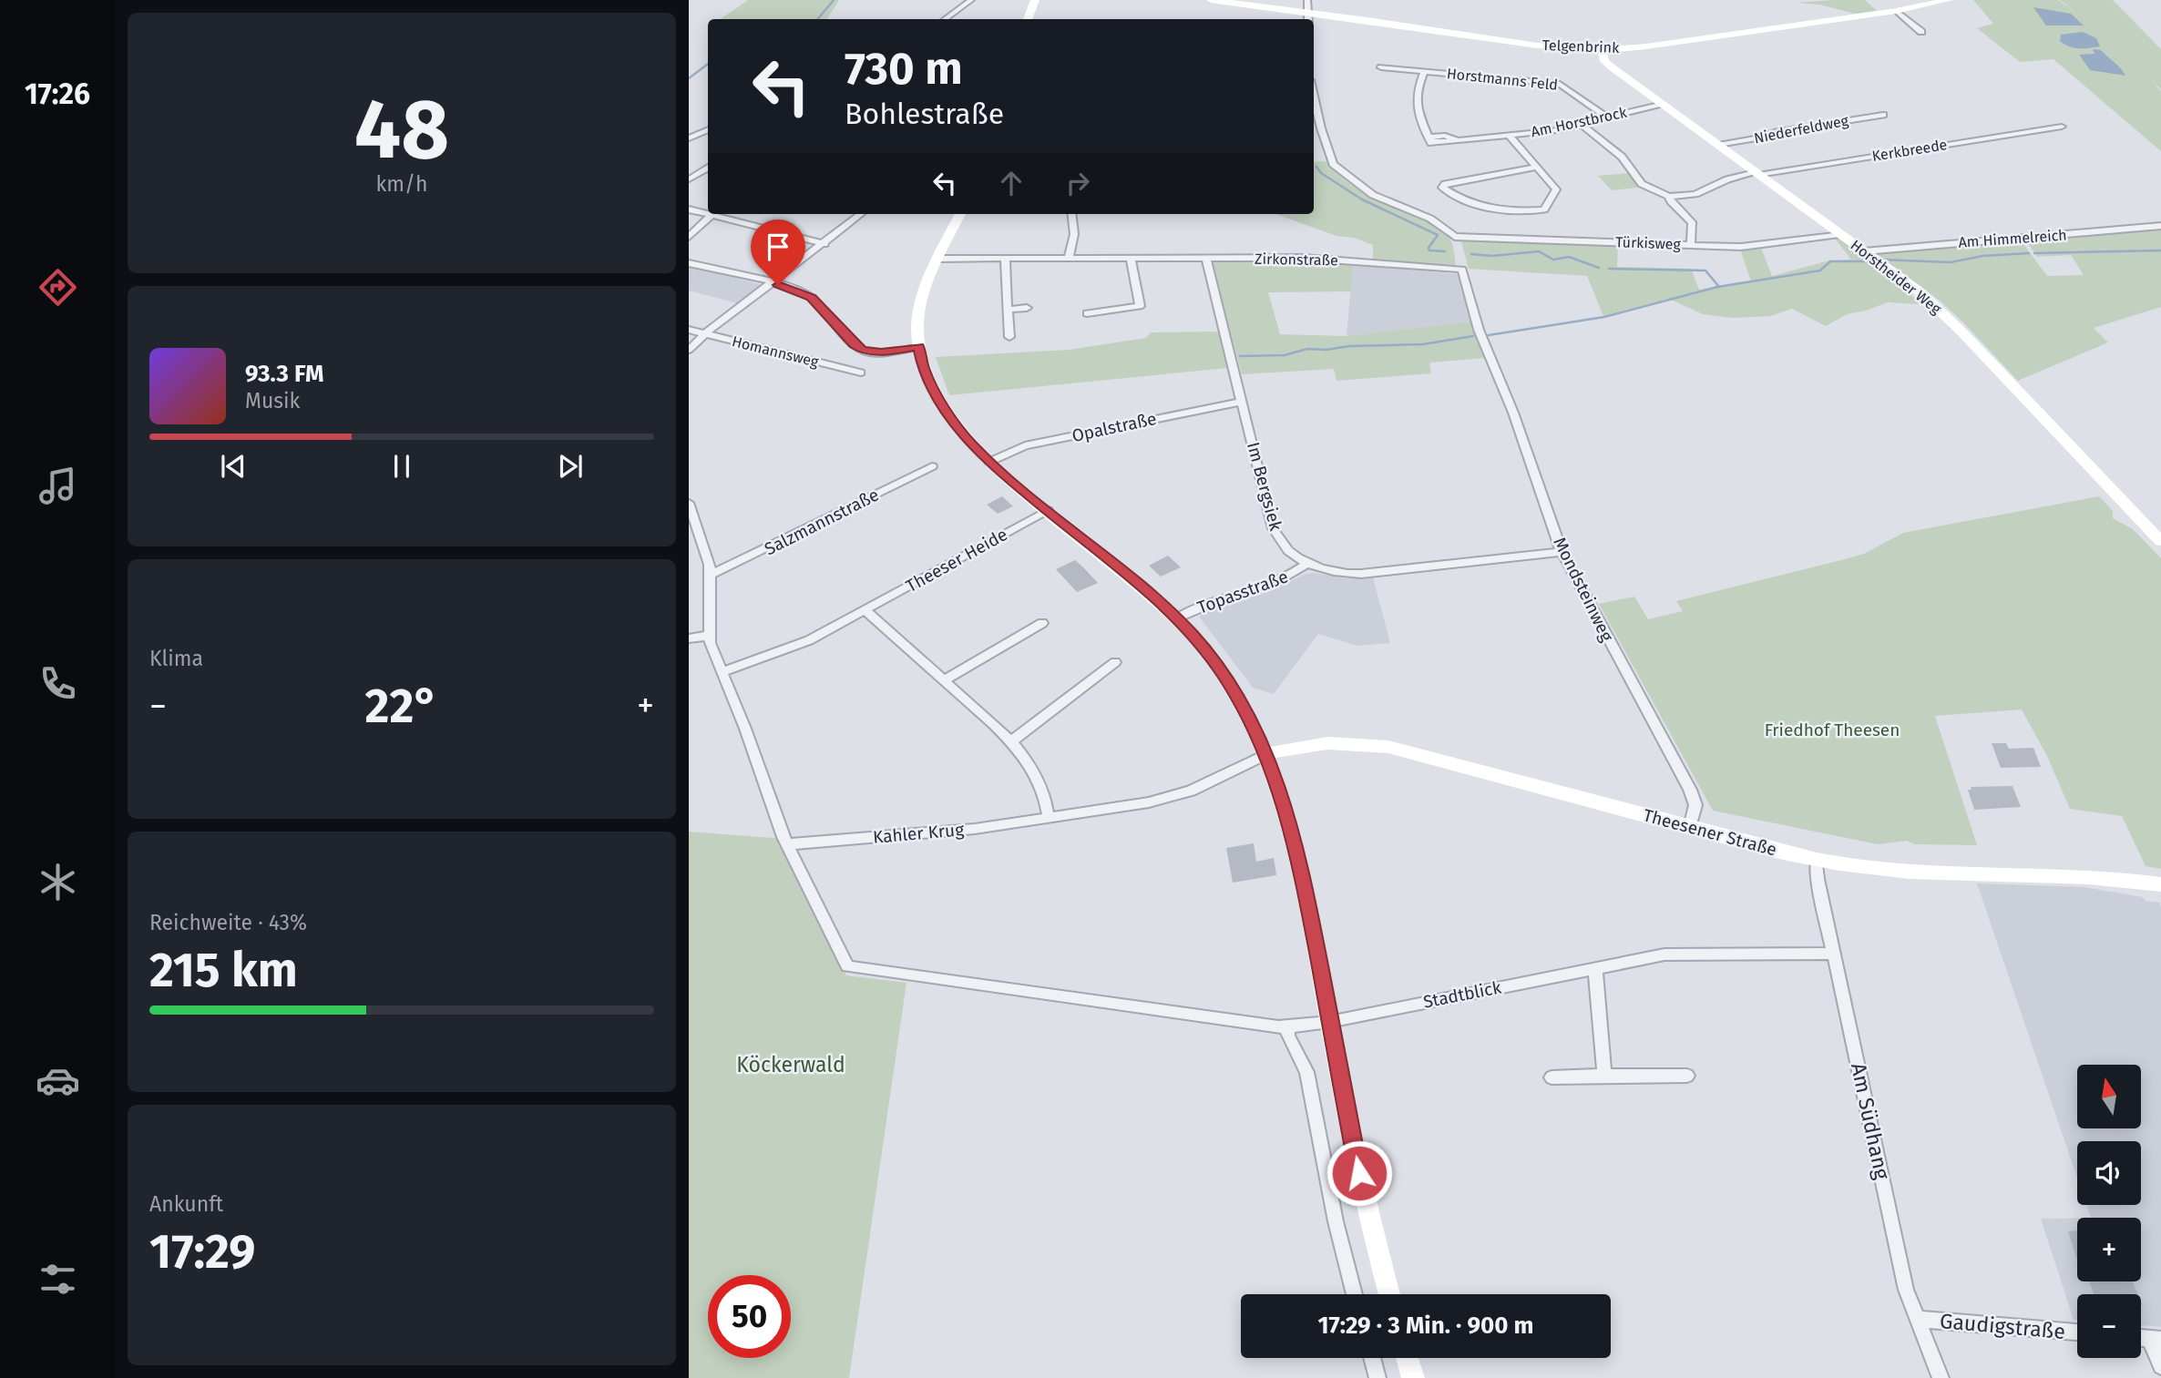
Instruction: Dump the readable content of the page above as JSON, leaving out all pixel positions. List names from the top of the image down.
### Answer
{
  "streets": {
    "street": [
      "Telgenbrink",
      "Horstmanns Feld",
      "Am Horstbrock",
      "Niederfeldweg",
      "Kerkbreede",
      "Am Himmelreich",
      "Türkisweg",
      "Zirkonstraße",
      "Horstheider Weg",
      "Homannsweg",
      "Opalstraße",
      "Im Bergsiek",
      "Salzmannstraße",
      "Theeser Heide",
      "Mondsteinweg",
      "Topasstraße",
      "Theesener Straße",
      "Kahler Krug",
      "Stadtblick",
      "Am Südhang",
      "Gaudigstraße"
    ]
  },
  "crossings": [
    ["Telgenbrink", "Horstheider Weg"],
    ["Horstmanns Feld", "Am Horstbrock"],
    ["Am Horstbrock", "Horstheider Weg"],
    ["Niederfeldweg", "Horstheider Weg"],
    ["Kerkbreede", "Horstheider Weg"],
    ["Am Himmelreich", "Horstheider Weg"],
    ["Türkisweg", "Horstheider Weg"],
    ["Zirkonstraße", "Im Bergsiek"],
    ["Zirkonstraße", "Mondsteinweg"],
    ["Opalstraße", "Im Bergsiek"],
    ["Im Bergsiek", "Mondsteinweg"],
    ["Im Bergsiek", "Topasstraße"],
    ["Mondsteinweg", "Theesener Straße"],
    ["Theesener Straße", "Kahler Krug"],
    ["Theesener Straße", "Am Südhang"],
    ["Stadtblick", "Am Südhang"],
    ["Am Südhang", "Gaudigstraße"]
  ],
  "parks": ["Friedhof Theesen", "Köckerwald"],
  "north": "top",
  "page": {
    "tabs": "17:26",
    "tile": [
      ["48", "km/h"],
      "Klima",
      ["Reichweite · 43%", "215 km"],
      ["Ankunft", "17:29"]
    ],
    "turn": ["730 m", "Bohlestraße"],
    "song": ["93.3 FM", "Musik"],
    "heat": ["−", "22°", "+"],
    "map_buttons": ["+", "−"],
    "limit": "50",
    "trip": "17:29 · 3 Min. · 900 m"
  }
}
